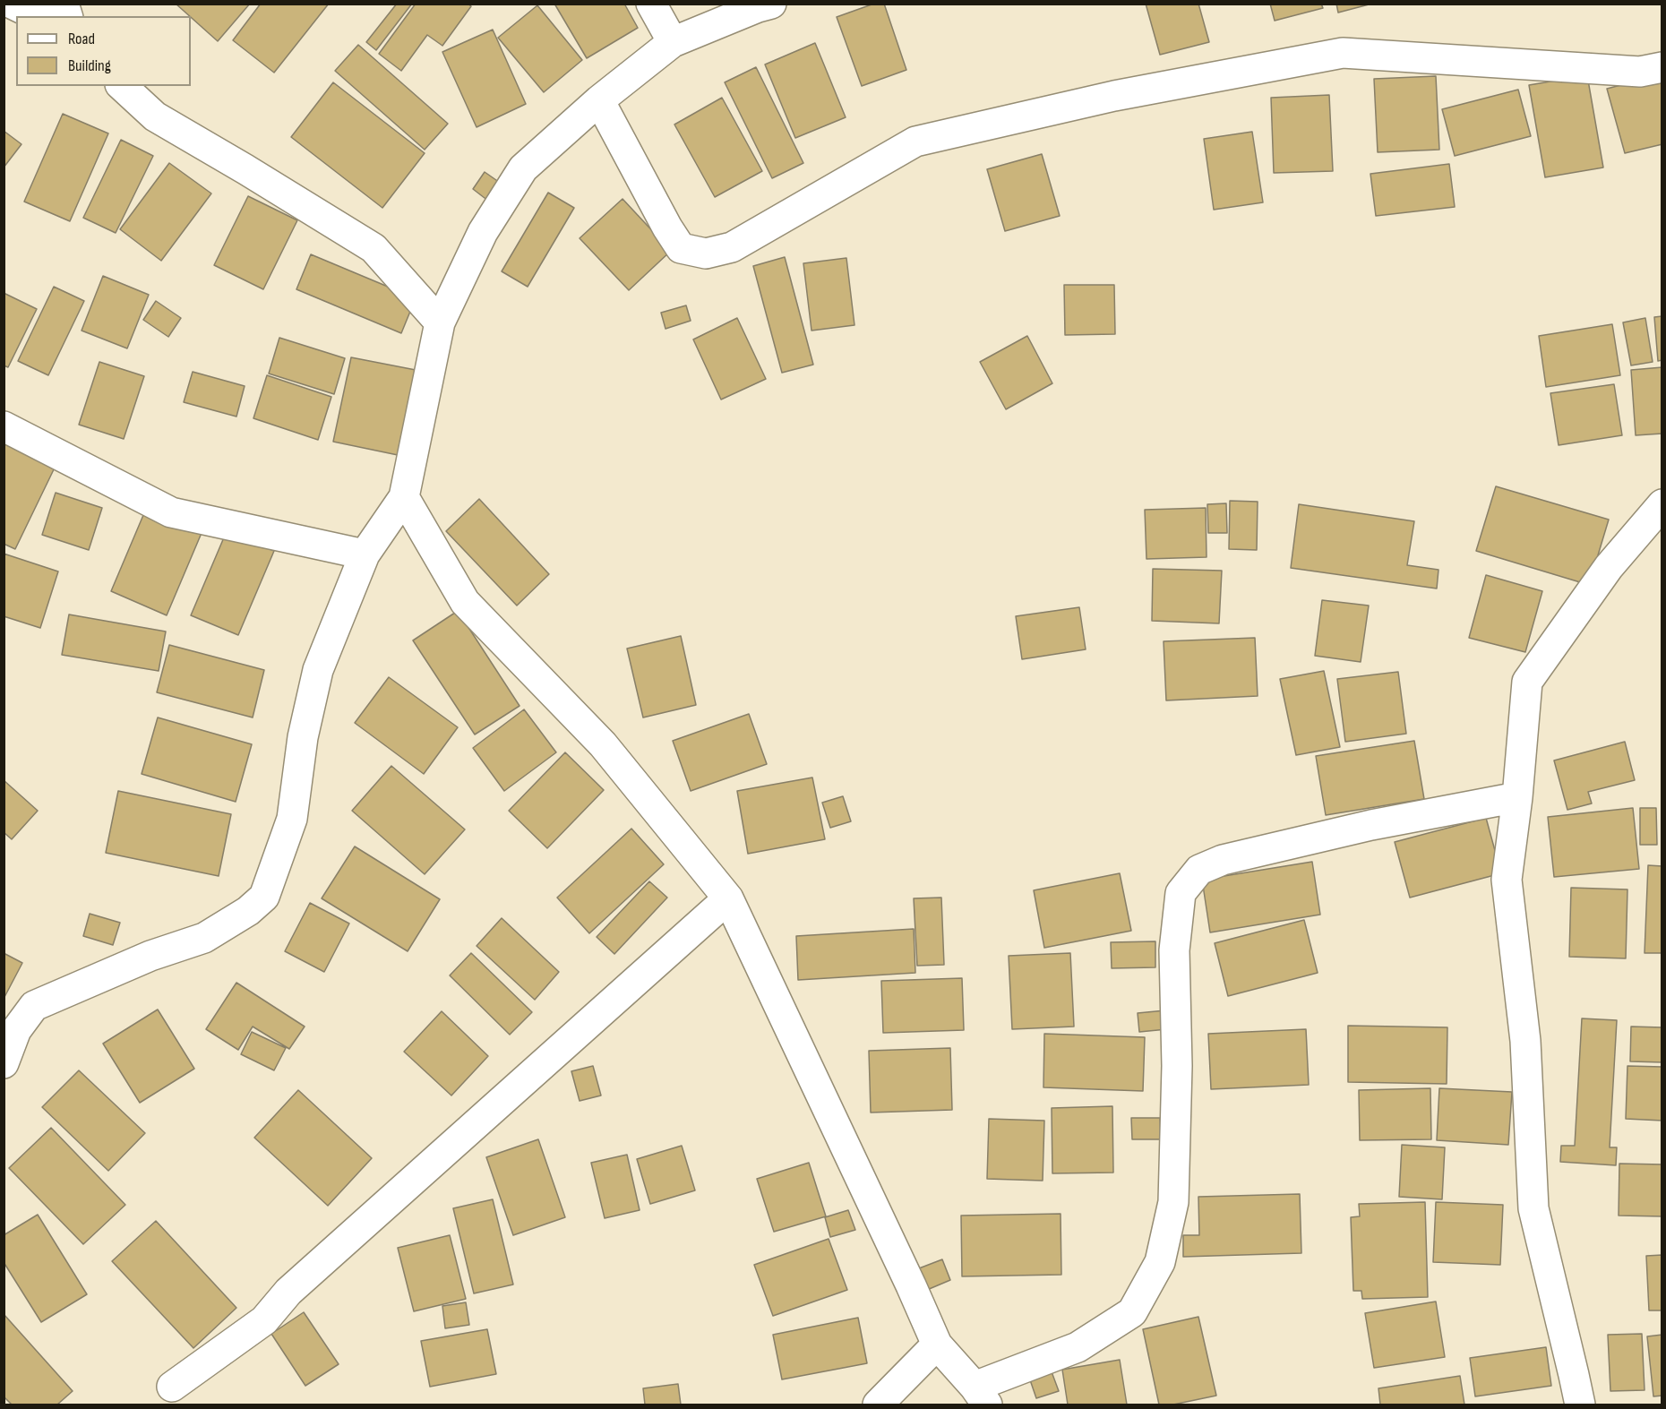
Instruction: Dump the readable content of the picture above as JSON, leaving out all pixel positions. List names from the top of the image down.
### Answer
{
  "legend": ["Road", "Building"]
}
